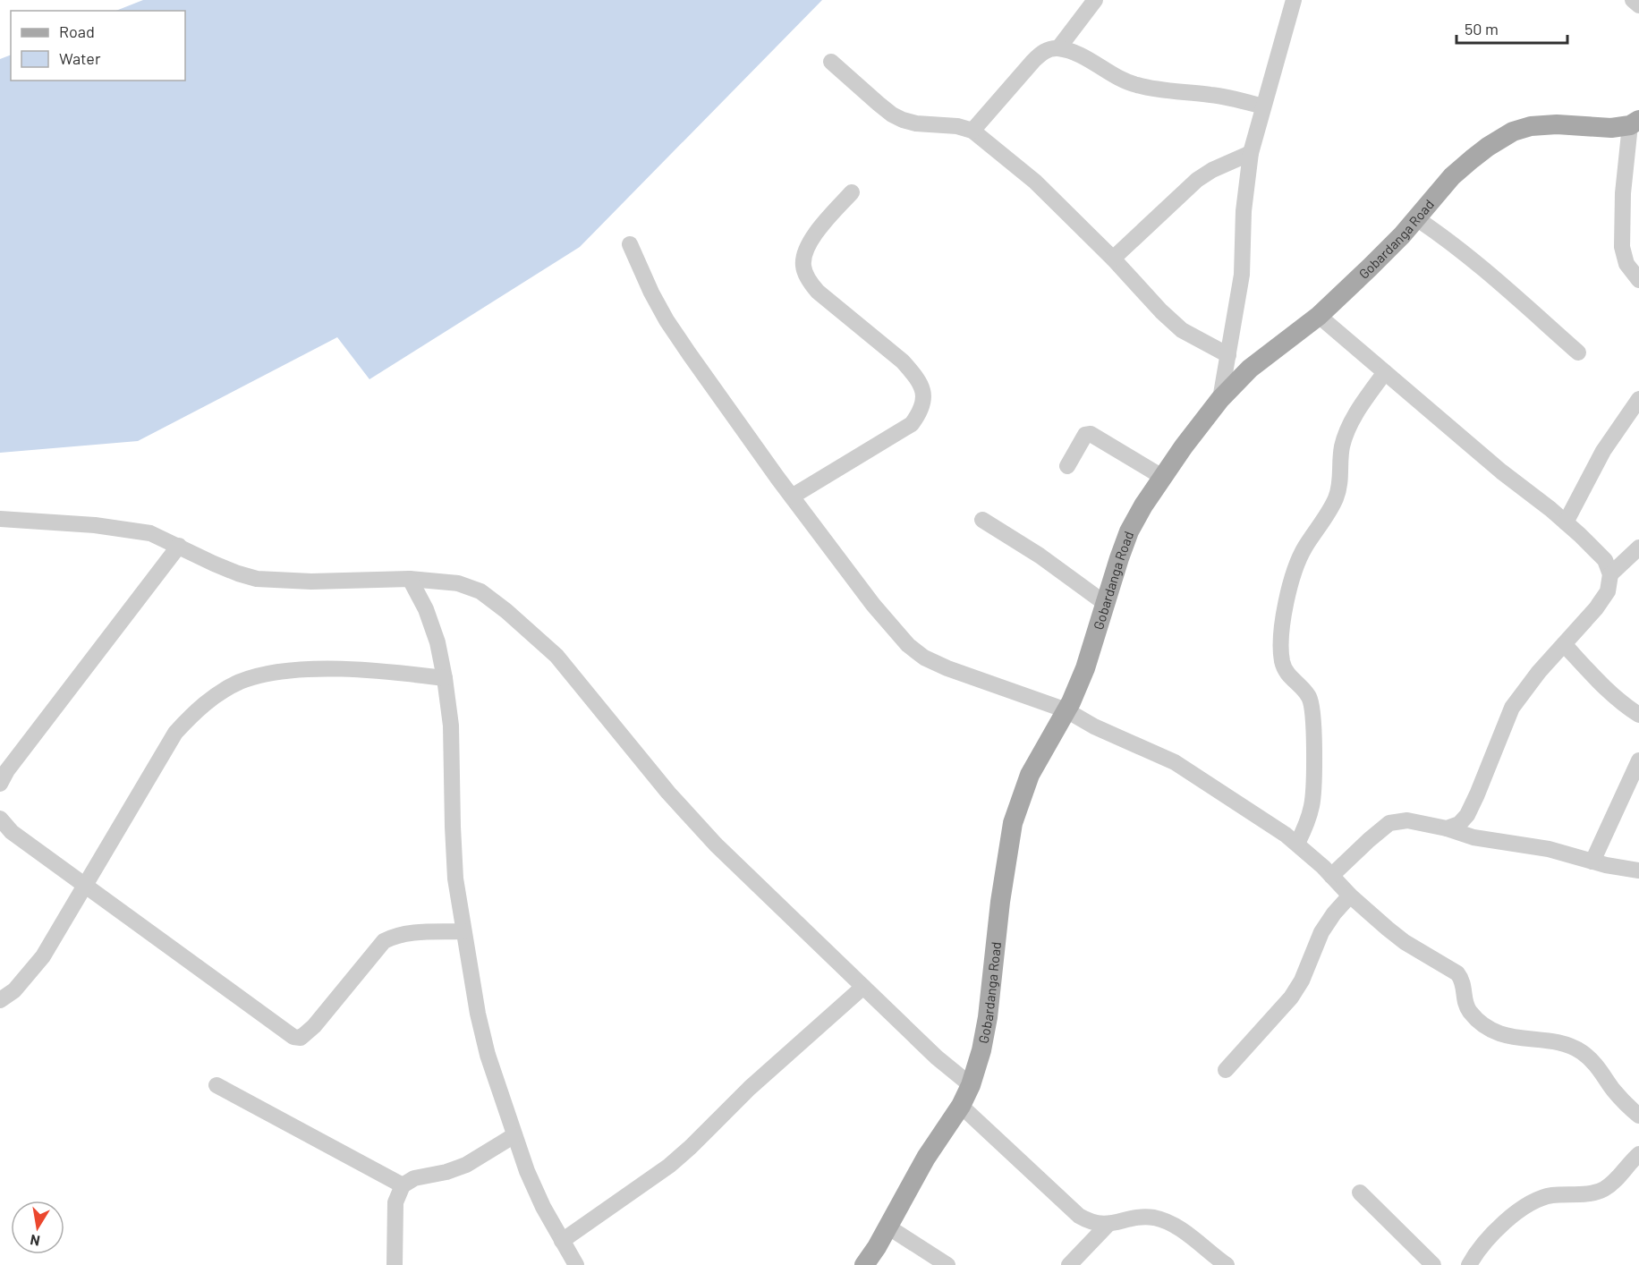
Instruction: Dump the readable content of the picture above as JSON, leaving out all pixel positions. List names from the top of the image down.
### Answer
{
  "streets": {
    "main road": ["Gobardanga Road"]
  },
  "legend": ["Road", "Water"],
  "scale_bar": "50 m",
  "north": "bottom"
}
